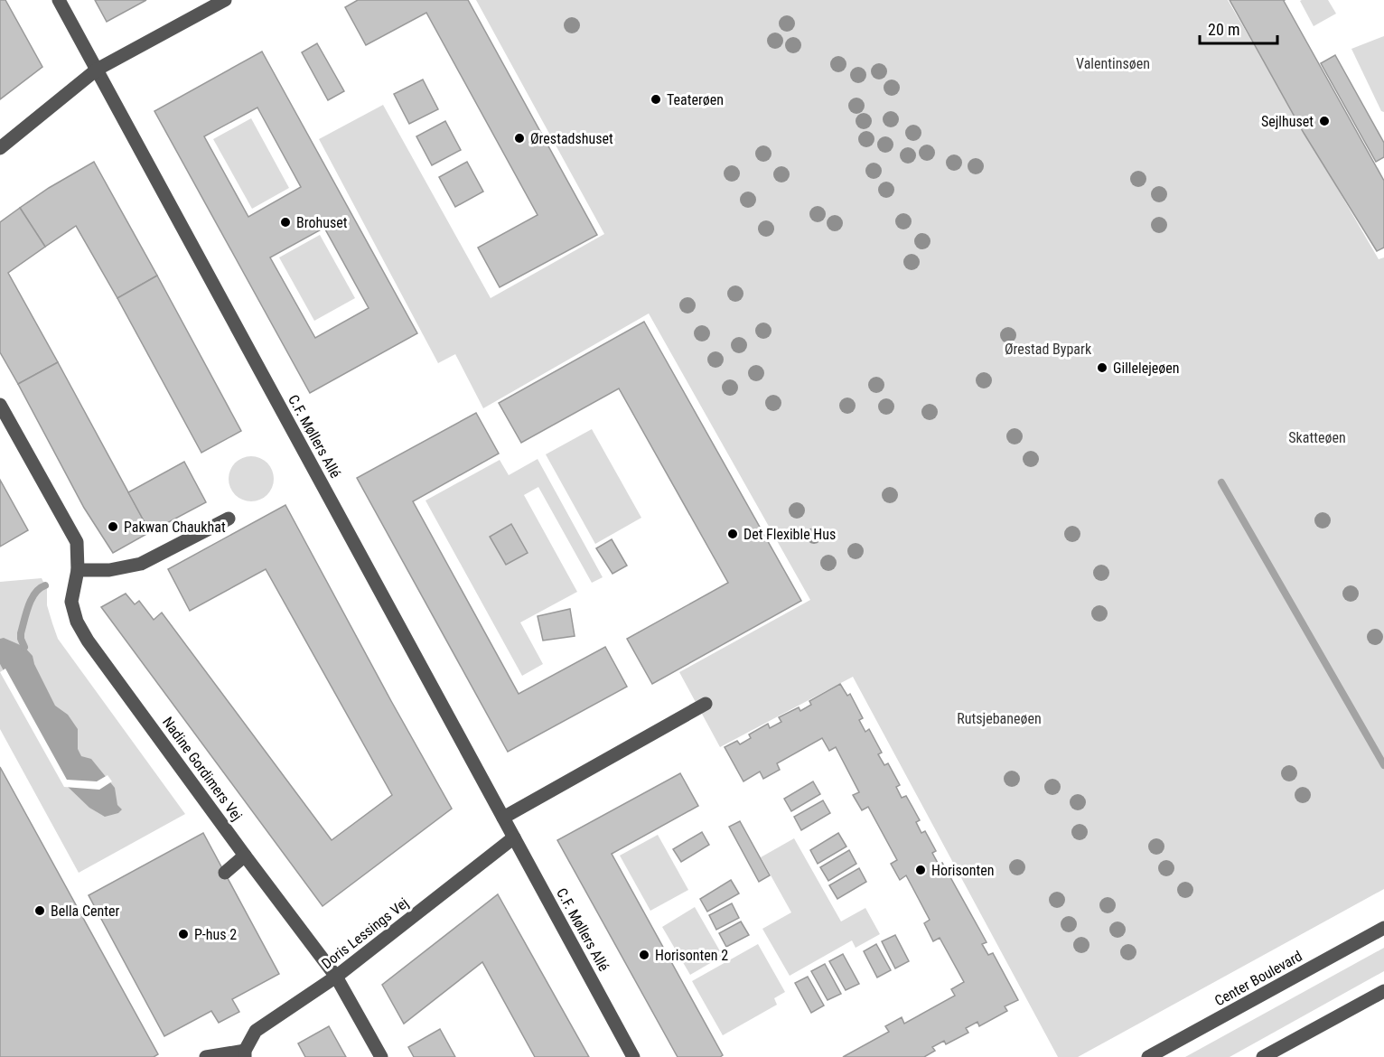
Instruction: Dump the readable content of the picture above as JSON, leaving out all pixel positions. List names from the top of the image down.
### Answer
{
  "streets": {
    "street": [
      "C.F. Møllers Allé",
      "Nadine Gordimers Vej",
      "Doris Lessings Vej",
      "Center Boulevard"
    ]
  },
  "crossings": [
    ["C.F. Møllers Allé", "Doris Lessings Vej"],
    ["Nadine Gordimers Vej", "Doris Lessings Vej"]
  ],
  "parks": [
    "Valentinsøen",
    "Ørestad Bypark",
    "Skatteøen",
    "Rutsjebaneøen"
  ],
  "places": [
    "Teaterøen",
    "Sejlhuset",
    "Ørestadshuset",
    "Brohuset",
    "Gillelejeøen",
    "Pakwan Chaukhat",
    "Det Flexible Hus",
    "Horisonten",
    "Bella Center",
    "P-hus 2",
    "Horisonten 2"
  ],
  "scale_bar": "20 m"
}
